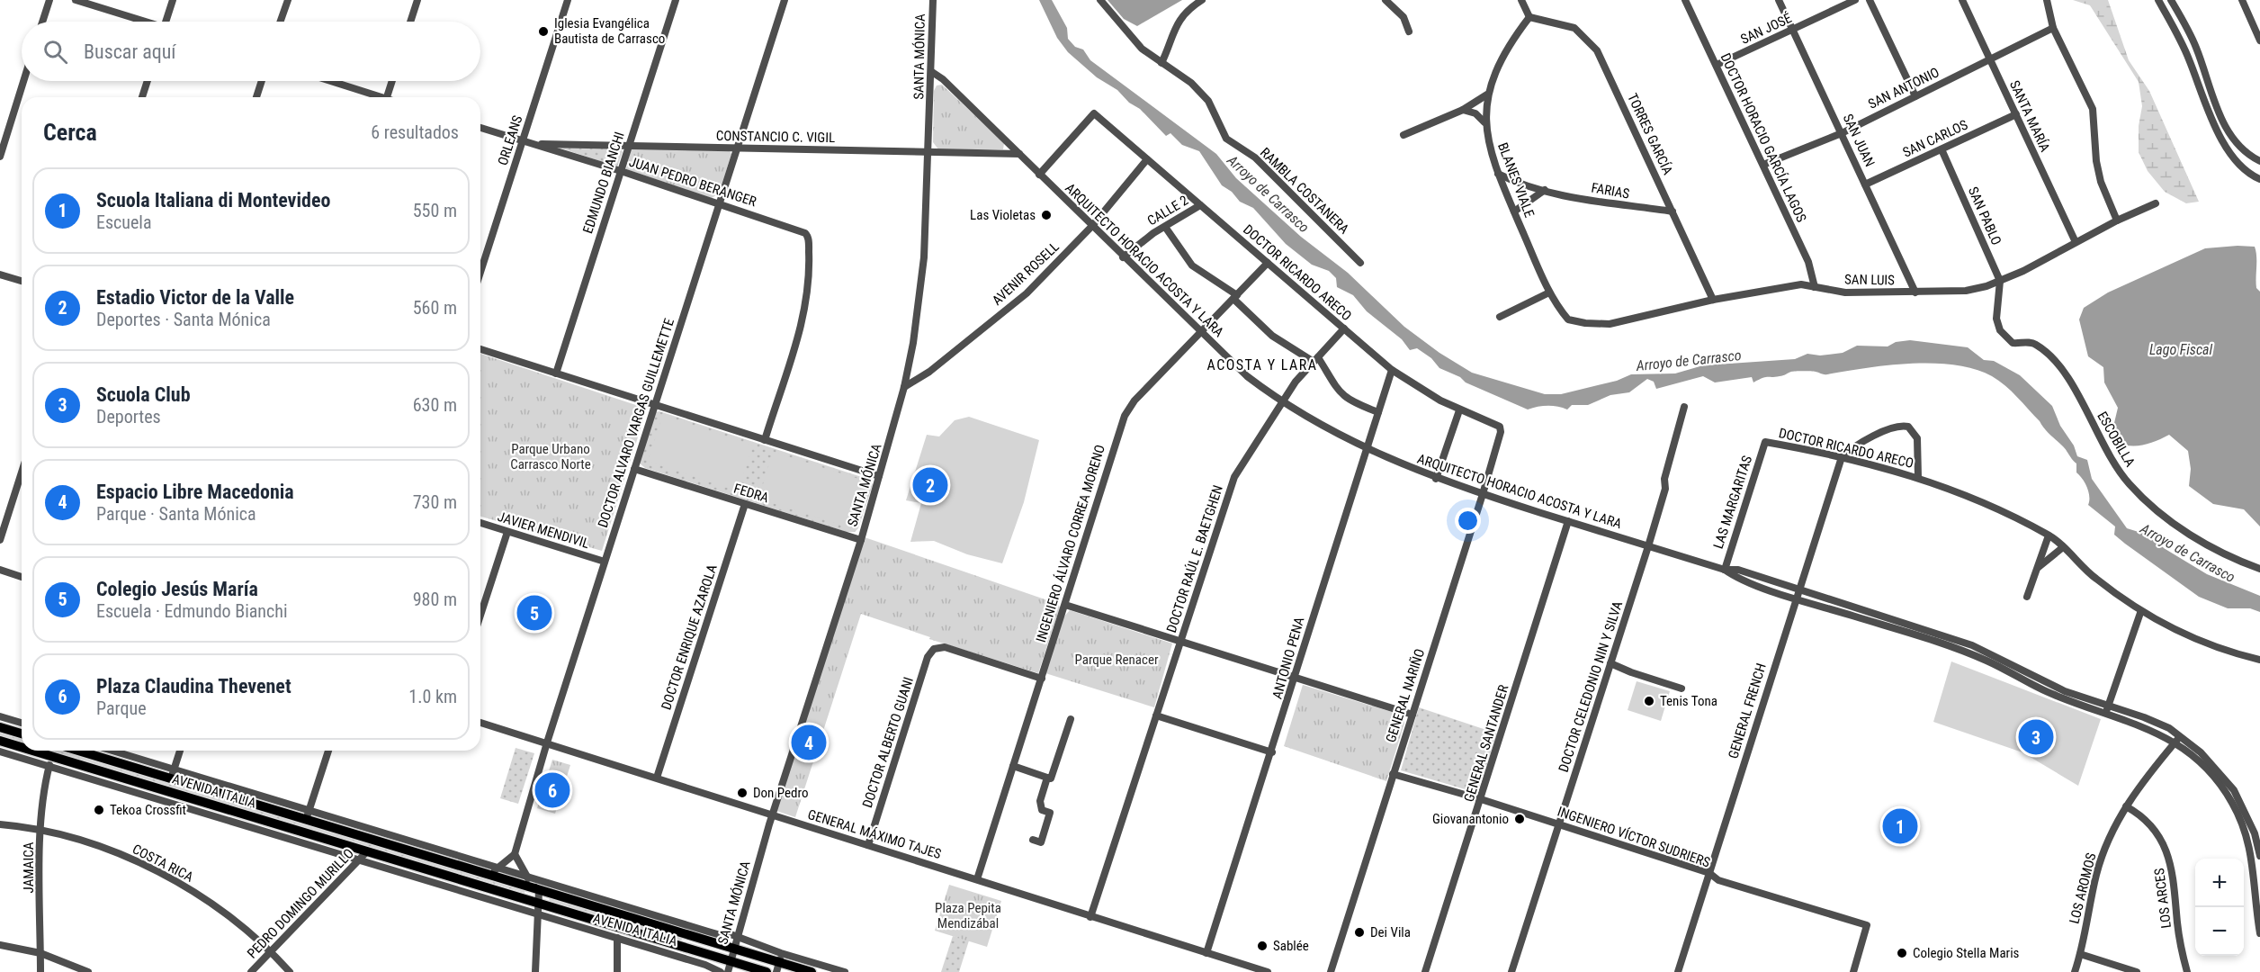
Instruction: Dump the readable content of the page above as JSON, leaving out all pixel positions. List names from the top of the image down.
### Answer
{
  "streets": {
    "main road": ["AVENIDA ITALIA"],
    "street": [
      "SAN JOSÉ",
      "SANTA MÓNICA",
      "SAN ANTONIO",
      "SANTA MARÍA",
      "TORRES GARCÍA",
      "CONSTANCIO C. VIGIL",
      "DOCTOR HORACIO GARCÍA LAGOS",
      "SAN CARLOS",
      "ORLEANS",
      "SAN JUAN",
      "BLANES VIALE",
      "JUAN PEDRO BERANGER",
      "EDMUNDO BIANCHI",
      "RAMBLA COSTANERA",
      "FARIAS",
      "CALLE 2",
      "SAN PABLO",
      "ARQUITECTO HORACIO ACOSTA Y LARA",
      "DOCTOR RICARDO ARECO",
      "AVENIR ROSELL",
      "SAN LUIS",
      "DOCTOR ALVARO VARGAS GUILLEMETTE",
      "ESCOBILLA",
      "FEDRA",
      "LAS MARGARITAS",
      "JAVIER MENDIVIL",
      "INGENIERO ÁLVARO CORREA MORENO",
      "DOCTOR RAÚL E. BAETGHEN",
      "DOCTOR ENRIQUE AZAROLA",
      "ANTONIO PENA",
      "DOCTOR CELEDONIO NIN Y SILVA",
      "GENERAL NARIÑO",
      "GENERAL FRENCH",
      "DOCTOR ALBERTO GUANI",
      "GENERAL SANTANDER",
      "GENERAL MÁXIMO TAJES",
      "INGENIERO VÍCTOR SUDRIERS",
      "COSTA RICA",
      "JAMAICA",
      "LOS AROMOS",
      "LOS ARCES",
      "PEDRO DOMINGO MURILLO"
    ]
  },
  "crossings": [
    ["SAN JOSÉ", "DOCTOR HORACIO GARCÍA LAGOS"],
    ["SAN JOSÉ", "SAN JUAN"],
    ["SANTA MÓNICA", "CONSTANCIO C. VIGIL"],
    ["SANTA MÓNICA", "ARQUITECTO HORACIO ACOSTA Y LARA"],
    ["SANTA MÓNICA", "AVENIR ROSELL"],
    ["SANTA MÓNICA", "FEDRA"],
    ["SANTA MÓNICA", "AVENIDA ITALIA"],
    ["SANTA MÓNICA", "GENERAL MÁXIMO TAJES"],
    ["SAN ANTONIO", "SANTA MARÍA"],
    ["SAN ANTONIO", "DOCTOR HORACIO GARCÍA LAGOS"],
    ["SAN ANTONIO", "SAN JUAN"],
    ["SANTA MARÍA", "SAN CARLOS"],
    ["SANTA MARÍA", "SAN LUIS"],
    ["TORRES GARCÍA", "BLANES VIALE"],
    ["TORRES GARCÍA", "FARIAS"],
    ["TORRES GARCÍA", "SAN LUIS"],
    ["CONSTANCIO C. VIGIL", "JUAN PEDRO BERANGER"],
    ["CONSTANCIO C. VIGIL", "EDMUNDO BIANCHI"],
    ["CONSTANCIO C. VIGIL", "ARQUITECTO HORACIO ACOSTA Y LARA"],
    ["CONSTANCIO C. VIGIL", "DOCTOR ALVARO VARGAS GUILLEMETTE"],
    ["DOCTOR HORACIO GARCÍA LAGOS", "SAN LUIS"],
    ["SAN CARLOS", "SAN JUAN"],
    ["SAN CARLOS", "SAN PABLO"],
    ["ORLEANS", "JUAN PEDRO BERANGER"],
    ["SAN JUAN", "SAN LUIS"],
    ["BLANES VIALE", "FARIAS"],
    ["BLANES VIALE", "SAN LUIS"],
    ["JUAN PEDRO BERANGER", "EDMUNDO BIANCHI"],
    ["JUAN PEDRO BERANGER", "DOCTOR ALVARO VARGAS GUILLEMETTE"],
    ["CALLE 2", "ARQUITECTO HORACIO ACOSTA Y LARA"],
    ["CALLE 2", "DOCTOR RICARDO ARECO"],
    ["SAN PABLO", "SAN LUIS"],
    ["SAN PABLO", "ESCOBILLA"],
    ["ARQUITECTO HORACIO ACOSTA Y LARA", "DOCTOR RICARDO ARECO"],
    ["ARQUITECTO HORACIO ACOSTA Y LARA", "AVENIR ROSELL"],
    ["ARQUITECTO HORACIO ACOSTA Y LARA", "LAS MARGARITAS"],
    ["ARQUITECTO HORACIO ACOSTA Y LARA", "INGENIERO ÁLVARO CORREA MORENO"],
    ["ARQUITECTO HORACIO ACOSTA Y LARA", "DOCTOR RAÚL E. BAETGHEN"],
    ["ARQUITECTO HORACIO ACOSTA Y LARA", "ANTONIO PENA"],
    ["ARQUITECTO HORACIO ACOSTA Y LARA", "DOCTOR CELEDONIO NIN Y SILVA"],
    ["ARQUITECTO HORACIO ACOSTA Y LARA", "GENERAL NARIÑO"],
    ["ARQUITECTO HORACIO ACOSTA Y LARA", "GENERAL FRENCH"],
    ["ARQUITECTO HORACIO ACOSTA Y LARA", "GENERAL SANTANDER"],
    ["ARQUITECTO HORACIO ACOSTA Y LARA", "LOS AROMOS"],
    ["DOCTOR RICARDO ARECO", "AVENIR ROSELL"],
    ["DOCTOR RICARDO ARECO", "LAS MARGARITAS"],
    ["DOCTOR RICARDO ARECO", "INGENIERO ÁLVARO CORREA MORENO"],
    ["DOCTOR RICARDO ARECO", "DOCTOR RAÚL E. BAETGHEN"],
    ["DOCTOR RICARDO ARECO", "ANTONIO PENA"],
    ["DOCTOR RICARDO ARECO", "GENERAL NARIÑO"],
    ["DOCTOR RICARDO ARECO", "GENERAL FRENCH"],
    ["DOCTOR ALVARO VARGAS GUILLEMETTE", "FEDRA"],
    ["DOCTOR ALVARO VARGAS GUILLEMETTE", "JAVIER MENDIVIL"],
    ["DOCTOR ALVARO VARGAS GUILLEMETTE", "GENERAL MÁXIMO TAJES"],
    ["FEDRA", "DOCTOR ENRIQUE AZAROLA"],
    ["INGENIERO ÁLVARO CORREA MORENO", "DOCTOR ALBERTO GUANI"],
    ["INGENIERO ÁLVARO CORREA MORENO", "GENERAL MÁXIMO TAJES"],
    ["DOCTOR RAÚL E. BAETGHEN", "GENERAL MÁXIMO TAJES"],
    ["DOCTOR ENRIQUE AZAROLA", "GENERAL MÁXIMO TAJES"],
    ["ANTONIO PENA", "GENERAL MÁXIMO TAJES"],
    ["DOCTOR CELEDONIO NIN Y SILVA", "INGENIERO VÍCTOR SUDRIERS"],
    ["GENERAL NARIÑO", "INGENIERO VÍCTOR SUDRIERS"],
    ["GENERAL FRENCH", "INGENIERO VÍCTOR SUDRIERS"],
    ["DOCTOR ALBERTO GUANI", "GENERAL MÁXIMO TAJES"],
    ["GENERAL SANTANDER", "INGENIERO VÍCTOR SUDRIERS"],
    ["AVENIDA ITALIA", "JAMAICA"],
    ["AVENIDA ITALIA", "PEDRO DOMINGO MURILLO"],
    ["COSTA RICA", "JAMAICA"],
    ["COSTA RICA", "PEDRO DOMINGO MURILLO"],
    ["LOS AROMOS", "LOS ARCES"]
  ],
  "districts": ["ACOSTA Y LARA"],
  "water": ["Arroyo de Carrasco", "Lago Fiscal"],
  "parks": ["Parque Urbano Carrasco Norte", "Parque Renacer", "Plaza Pepita Mendizábal"],
  "places": [
    "Iglesia Evangélica Bautista de Carrasco",
    "Las Violetas",
    "Tenis Tona",
    "Don Pedro",
    "Tekoa Crossfit",
    "Giovanantonio",
    "Dei Vila",
    "Sablée",
    "Colegio Stella Maris"
  ],
  "page": {
    "search": "Buscar aquí",
    "heading": ["Cerca", "6 resultados"],
    "list": [
      {
        "mark": "1",
        "name": "Scuola Italiana di Montevideo",
        "note": "Escuela",
        "value": "550 m"
      },
      {
        "mark": "2",
        "name": "Estadio Victor de la Valle",
        "note": "Deportes · Santa Mónica",
        "value": "560 m"
      },
      {
        "mark": "3",
        "name": "Scuola Club",
        "note": "Deportes",
        "value": "630 m"
      },
      {
        "mark": "4",
        "name": "Espacio Libre Macedonia",
        "note": "Parque · Santa Mónica",
        "value": "730 m"
      },
      {
        "mark": "5",
        "name": "Colegio Jesús María",
        "note": "Escuela · Edmundo Bianchi",
        "value": "980 m"
      },
      {
        "mark": "6",
        "name": "Plaza Claudina Thevenet",
        "note": "Parque",
        "value": "1.0 km"
      }
    ],
    "pins": [
      "2",
      "5",
      "3",
      "4",
      "6",
      "1"
    ],
    "map_buttons": ["+", "−"]
  }
}
